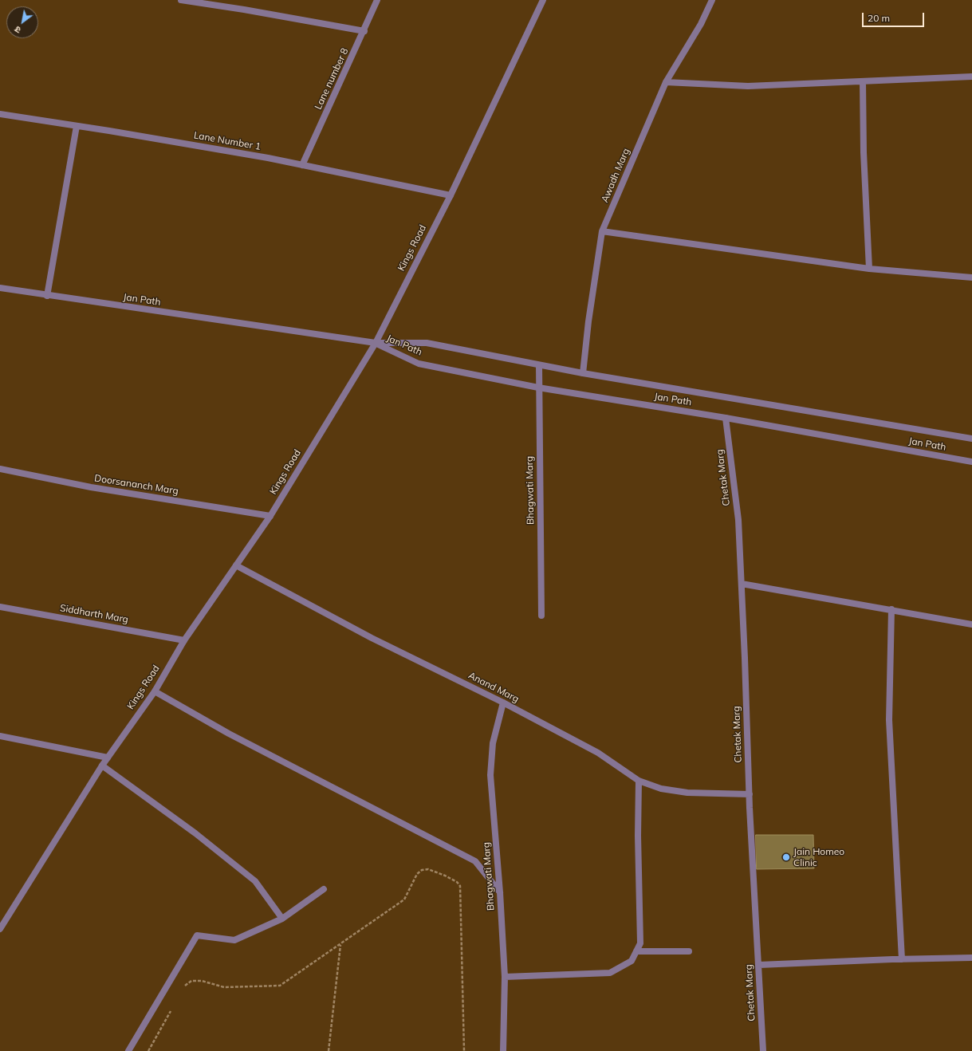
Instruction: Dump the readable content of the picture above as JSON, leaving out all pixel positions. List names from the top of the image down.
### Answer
{
  "streets": {
    "street": [
      "Lane number 8",
      "Lane Number 1",
      "Awadh Marg",
      "Kings Road",
      "Jan Path",
      "Chetak Marg",
      "Doorsananch Marg",
      "Bhagwati Marg",
      "Siddharth Marg",
      "Anand Marg"
    ]
  },
  "crossings": [
    ["Lane number 8", "Lane Number 1"],
    ["Lane Number 1", "Kings Road"],
    ["Awadh Marg", "Jan Path"],
    ["Kings Road", "Jan Path"],
    ["Kings Road", "Doorsananch Marg"],
    ["Kings Road", "Siddharth Marg"],
    ["Kings Road", "Anand Marg"],
    ["Jan Path", "Chetak Marg"],
    ["Jan Path", "Bhagwati Marg"],
    ["Chetak Marg", "Anand Marg"],
    ["Bhagwati Marg", "Anand Marg"]
  ],
  "places": ["Jain Homeo Clinic"],
  "scale_bar": "20 m",
  "north": "bottom left"
}
